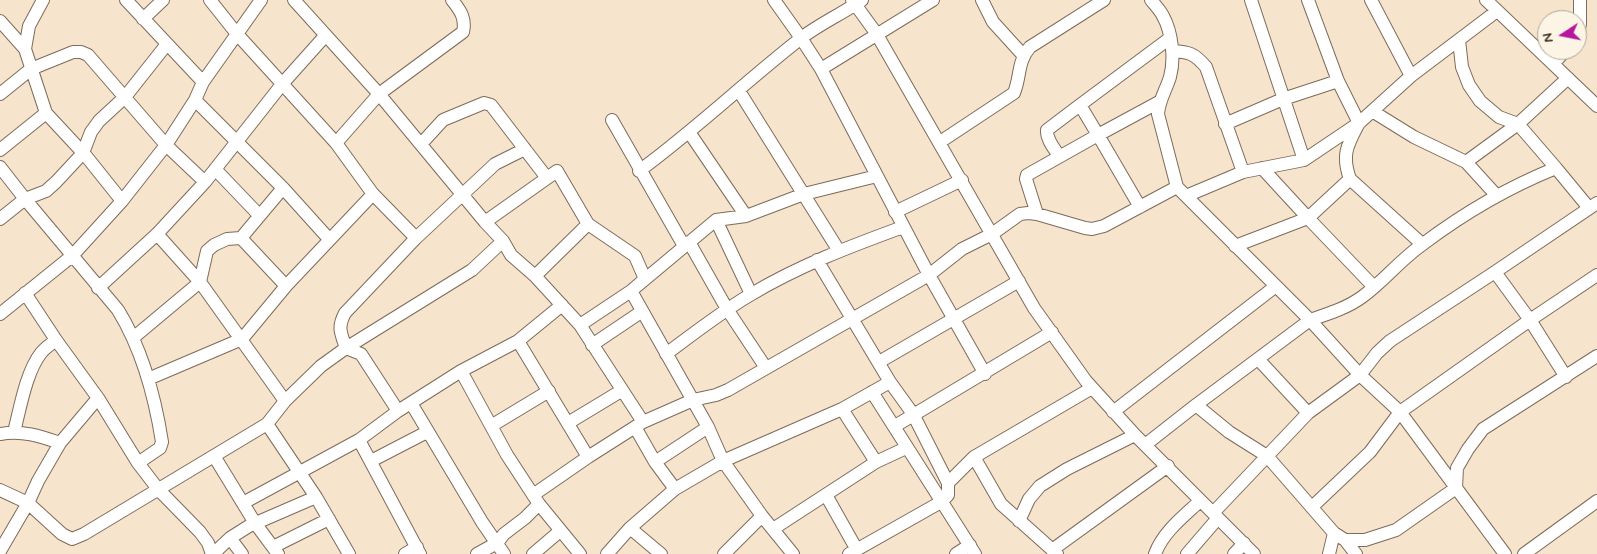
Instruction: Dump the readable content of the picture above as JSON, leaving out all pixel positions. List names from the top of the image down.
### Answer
{
  "north": "left"
}
